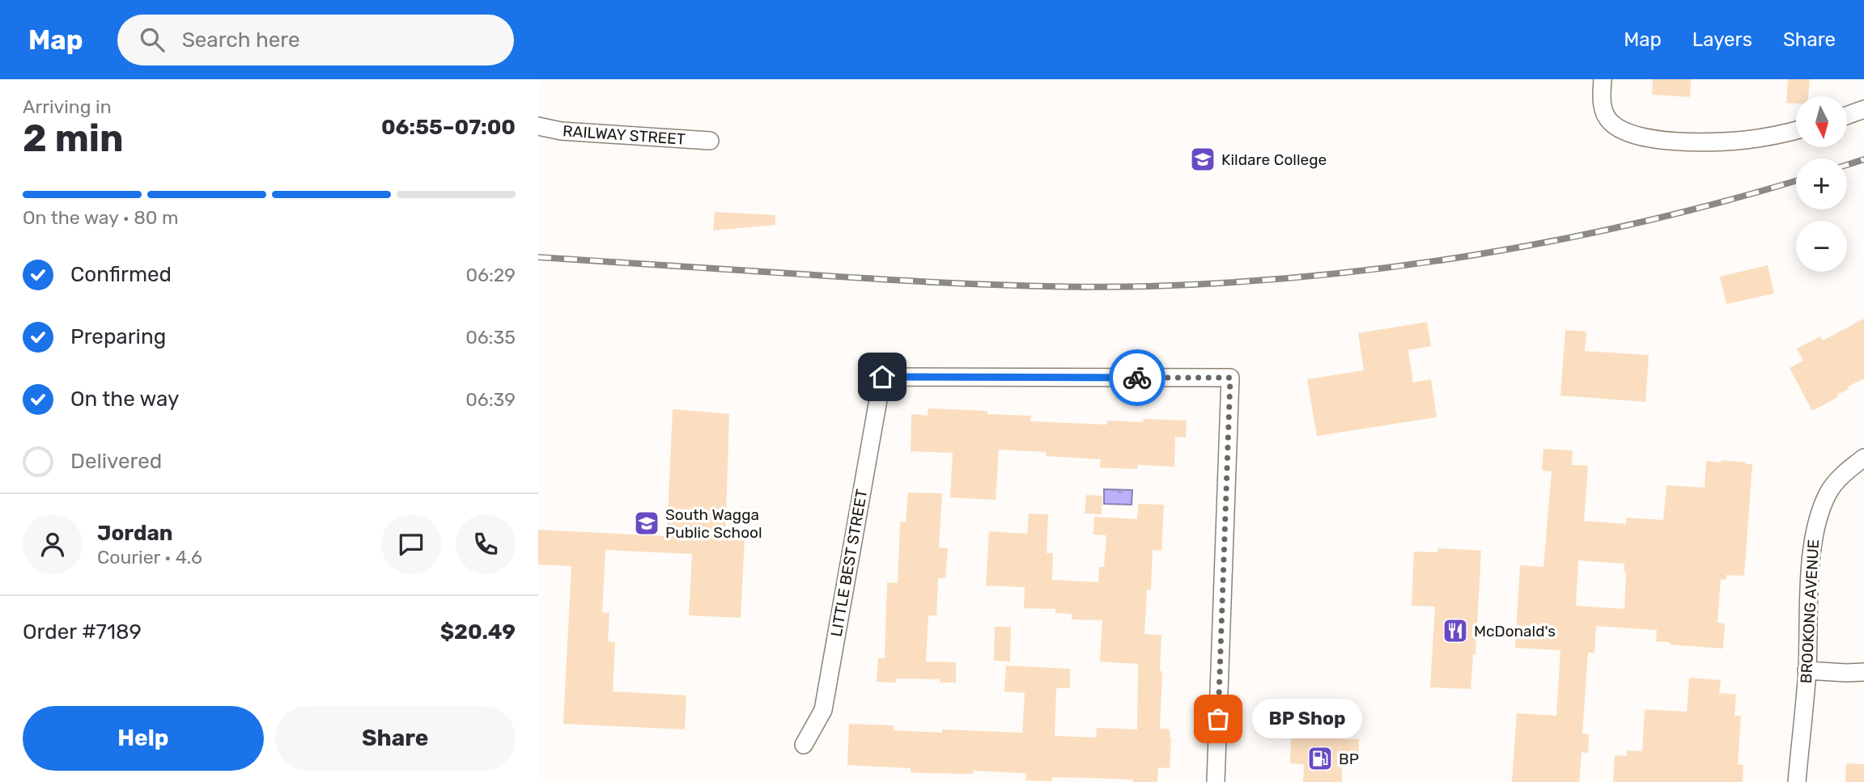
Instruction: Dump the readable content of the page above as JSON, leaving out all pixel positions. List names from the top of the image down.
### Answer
{
  "streets": {
    "street": ["RAILWAY STREET", "LITTLE BEST STREET", "BROOKONG AVENUE"]
  },
  "places": {
    "school or university": ["Kildare College", "South Wagga Public School"],
    "restaurant": ["McDonald's"],
    "other": ["BP Shop"],
    "fuel station": ["BP"]
  },
  "north": "bottom",
  "page": {
    "header": "Map",
    "search": "Search here",
    "nav": ["Map", "Layers", "Share"],
    "heading": ["2 min", "Arriving in", "06:55–07:00"],
    "panel": [
      "Jordan",
      "Courier · 4.6",
      "Order #7189",
      "$20.49"
    ],
    "map_buttons": ["+", "−"],
    "bar": "On the way · 80 m",
    "list": [
      ["Confirmed", "06:29"],
      ["Preparing", "06:35"],
      ["On the way", "06:39"],
      "Delivered"
    ],
    "buttons": ["Help", "Share"],
    "bubble": "BP Shop"
  }
}
